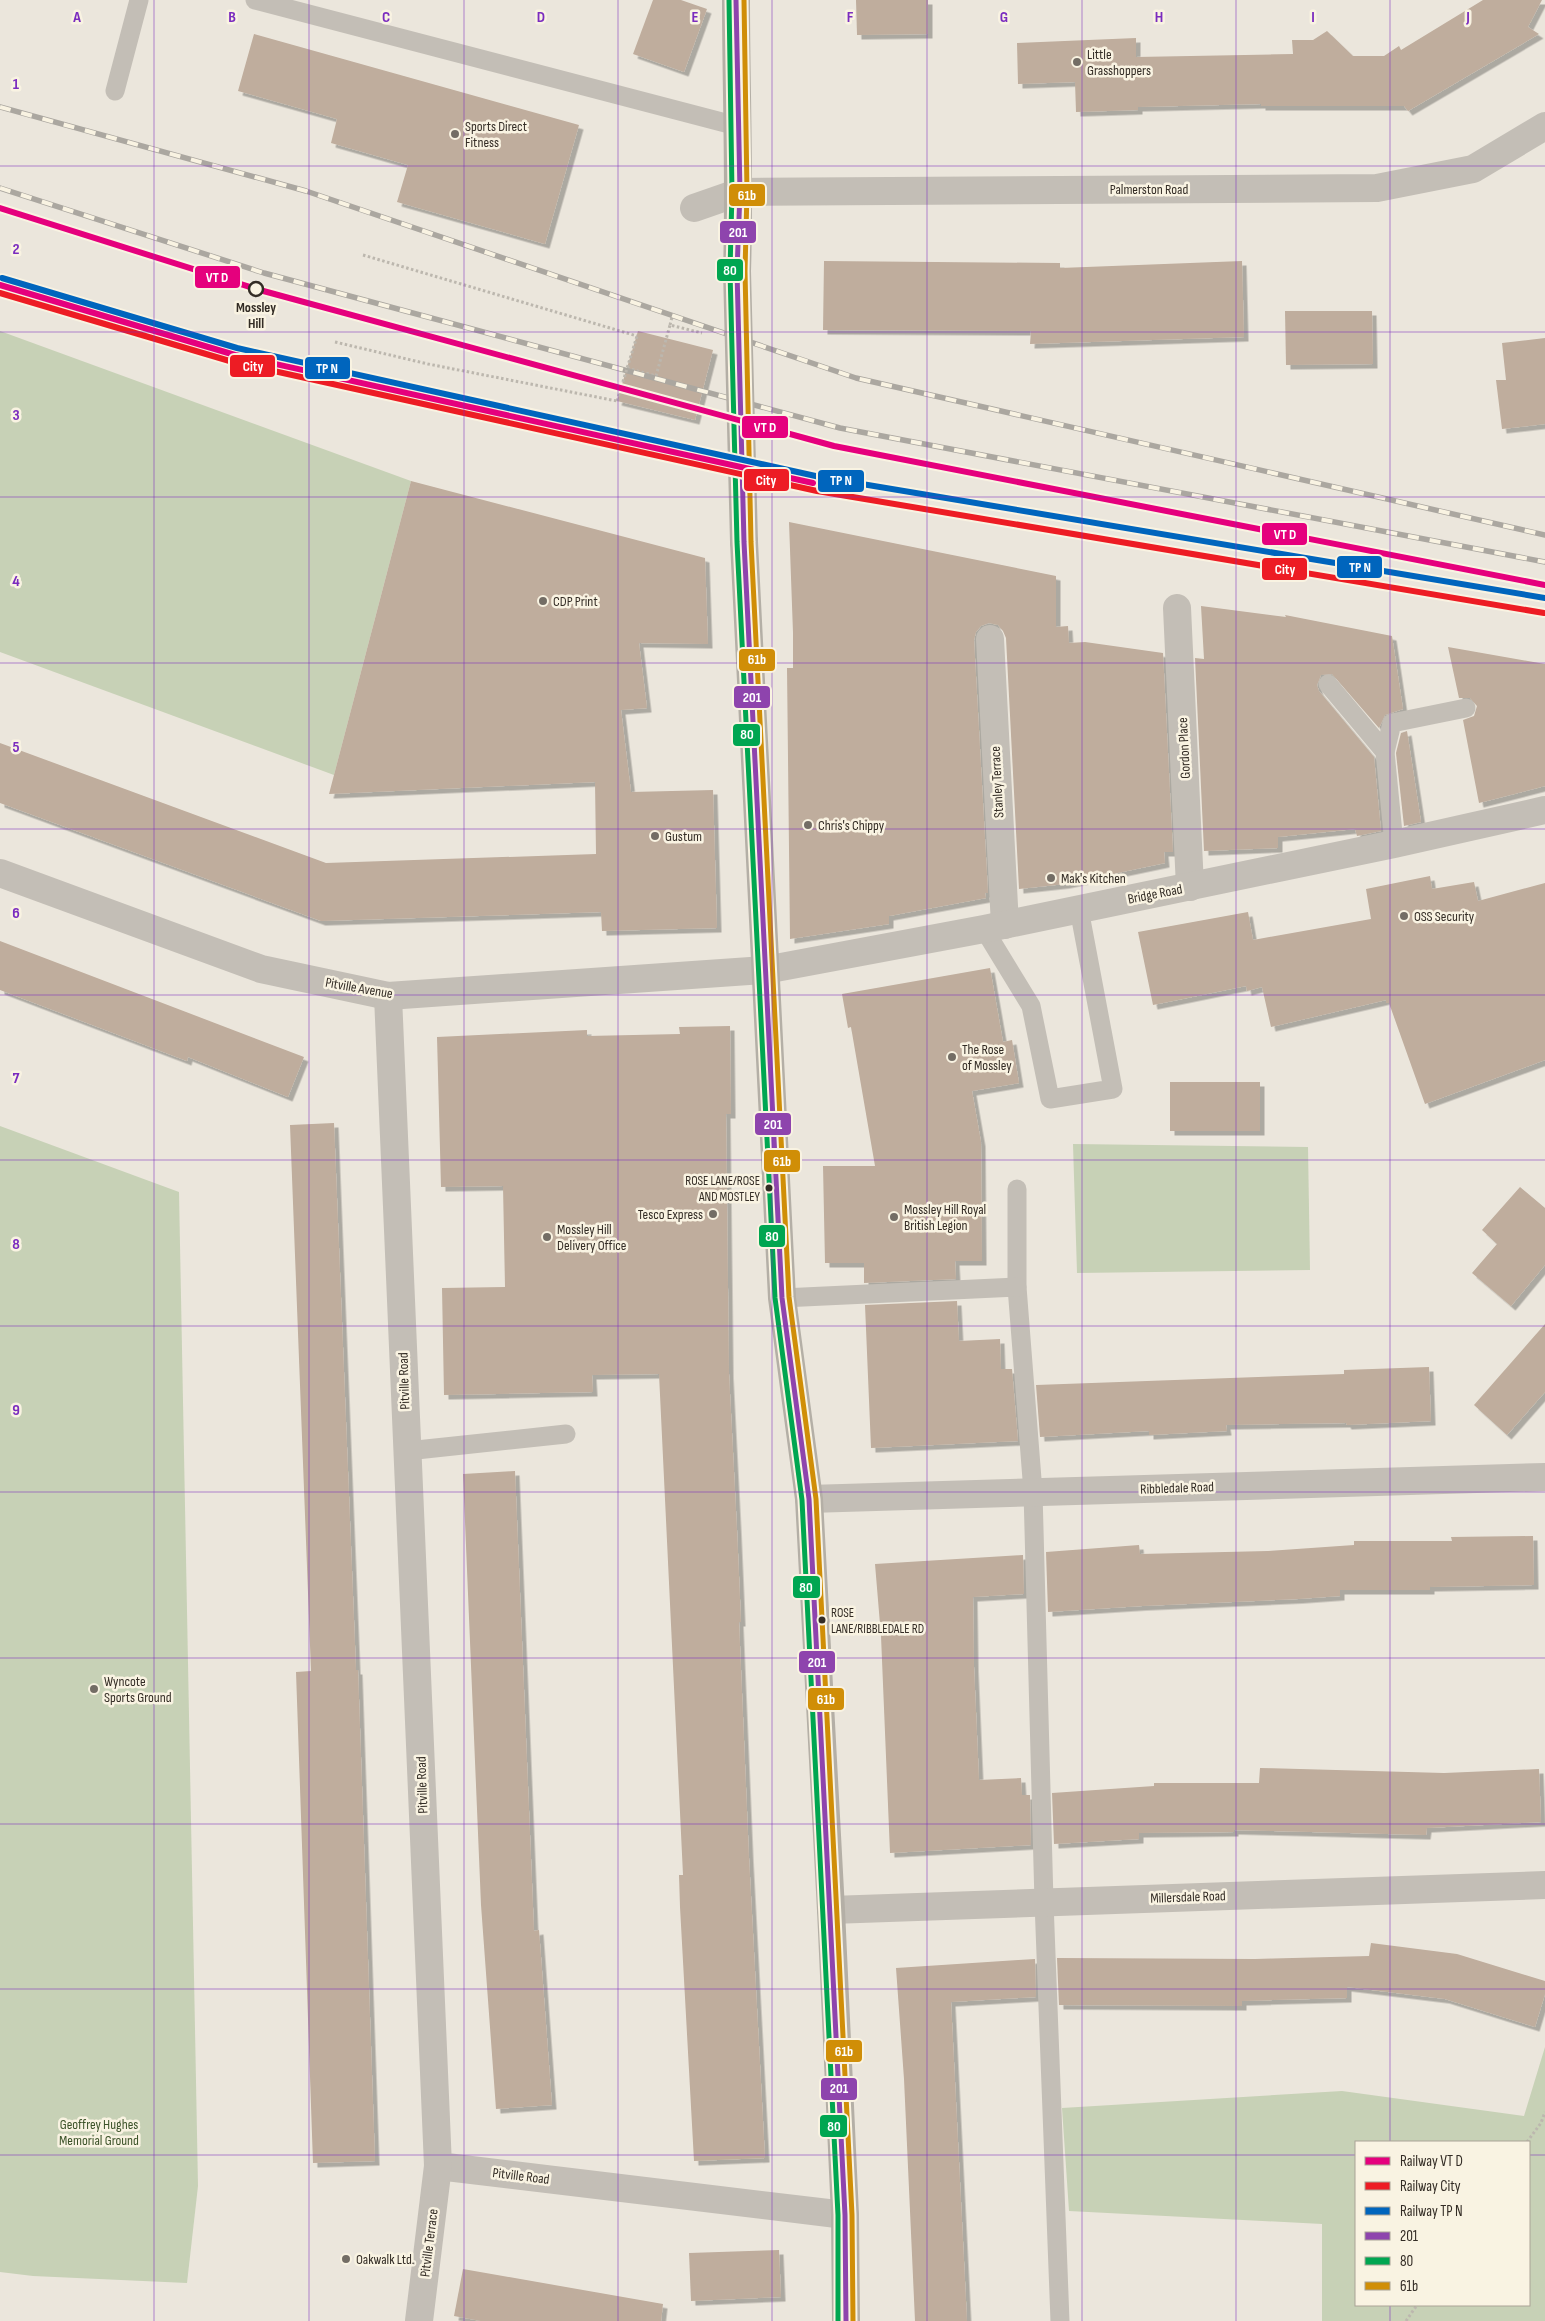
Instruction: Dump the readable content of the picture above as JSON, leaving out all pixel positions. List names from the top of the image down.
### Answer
{
  "streets": {
    "street": [
      "Palmerston Road",
      "Gordon Place",
      "Stanley Terrace",
      "Bridge Road",
      "Pitville Avenue",
      "Pitville Road",
      "Ribbledale Road",
      "Millersdale Road",
      "Pitville Terrace"
    ]
  },
  "crossings": [
    ["Gordon Place", "Bridge Road"],
    ["Stanley Terrace", "Bridge Road"],
    ["Bridge Road", "Pitville Avenue"],
    ["Pitville Avenue", "Pitville Road"],
    ["Pitville Road", "Pitville Terrace"]
  ],
  "parks": ["Geoffrey Hughes Memorial Ground"],
  "places": [
    "Little Grasshoppers",
    "Sports Direct Fitness",
    "Mossley Hill",
    "CDP Print",
    "Chris's Chippy",
    "Gustum",
    "Mak's Kitchen",
    "OSS Security",
    "The Rose of Mossley",
    "ROSE LANE/ROSE AND MOSTLEY",
    "Tesco Express",
    "Mossley Hill Royal British Legion",
    "Mossley Hill Delivery Office",
    "ROSE LANE/RIBBLEDALE RD",
    "Wyncote Sports Ground",
    "Oakwalk Ltd."
  ],
  "lines": [
    "transit line 201",
    "transit line 80",
    "transit line 61b",
    "rail line City"
  ],
  "legend": [
    "Railway VT D",
    "Railway City",
    "Railway TP N",
    "201",
    "80",
    "61b"
  ],
  "grid": {
    "columns": [
      "A",
      "B",
      "C",
      "D",
      "E",
      "F",
      "G",
      "H",
      "I",
      "J"
    ],
    "rows": [
      "1",
      "2",
      "3",
      "4",
      "5",
      "6",
      "7",
      "8",
      "9"
    ]
  }
}
